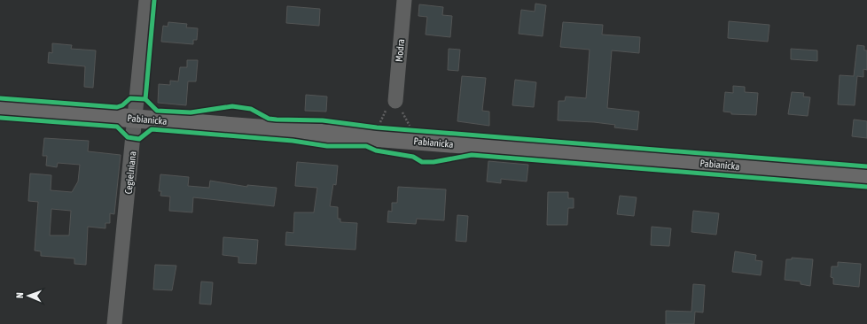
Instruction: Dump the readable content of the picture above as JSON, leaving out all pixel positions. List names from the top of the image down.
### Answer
{
  "streets": {
    "main road": ["Pabianicka"],
    "street": ["Modra", "Cegielniana"]
  },
  "crossings": [
    ["Pabianicka", "Cegielniana"]
  ],
  "north": "left"
}
